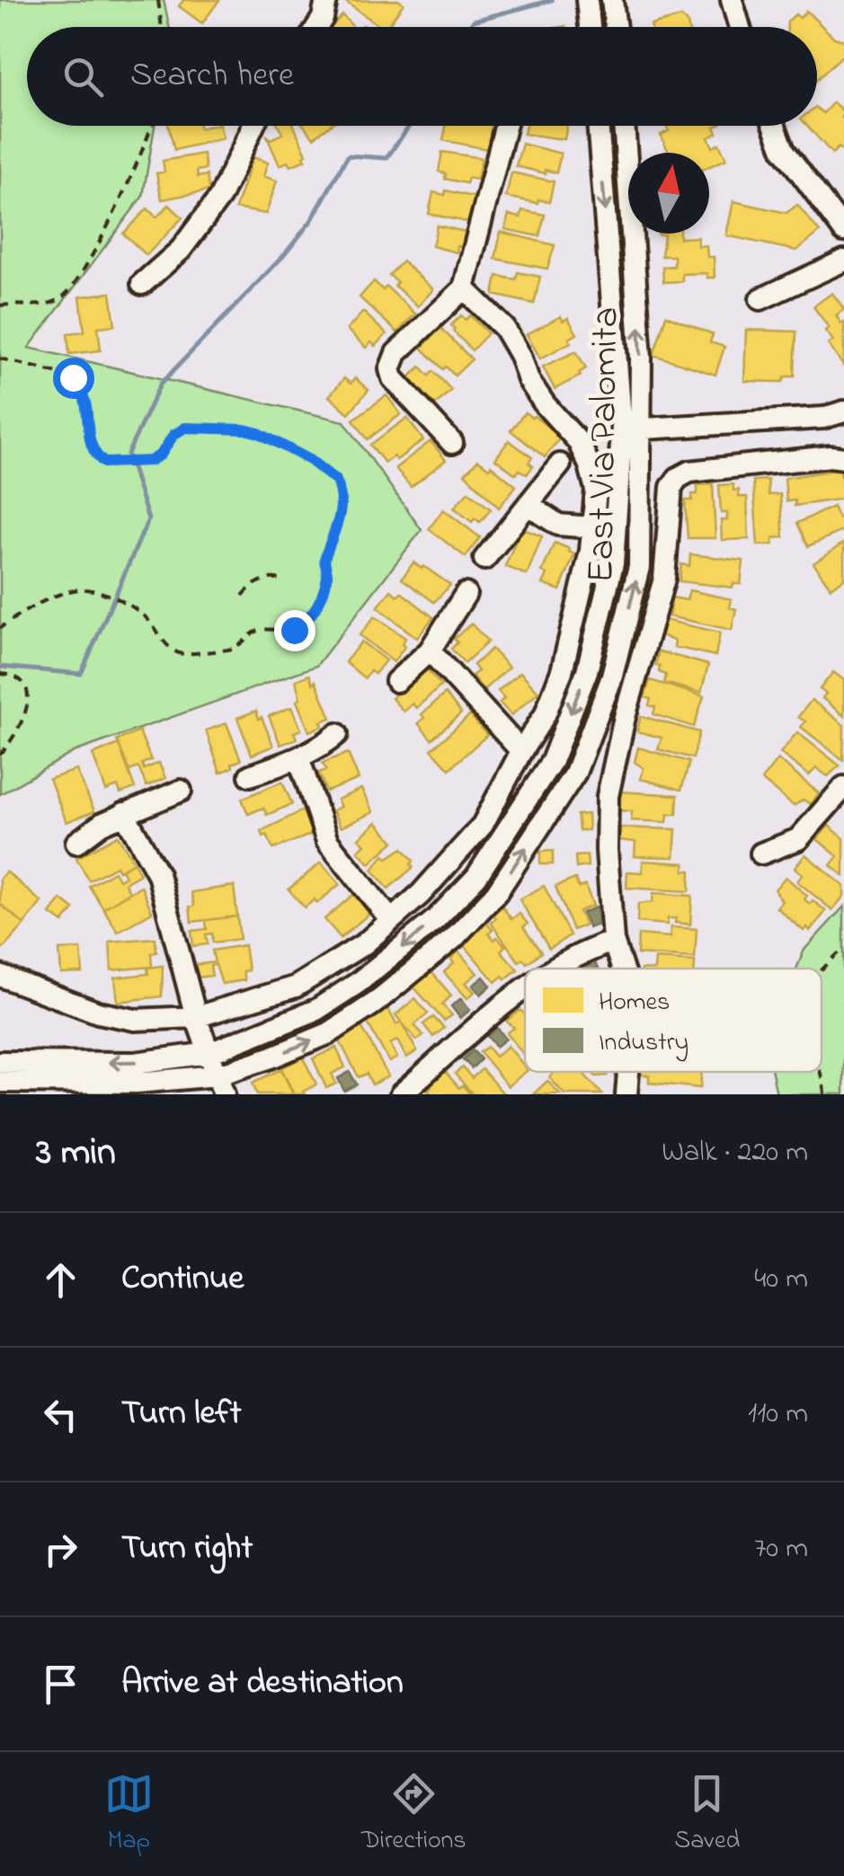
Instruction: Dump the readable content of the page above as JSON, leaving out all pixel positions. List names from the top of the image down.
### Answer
{
  "streets": {
    "street": ["East Via Palomita"]
  },
  "legend": ["Homes", "Industry"],
  "north": "top",
  "page": {
    "search": "Search here",
    "heading": ["3 min", "Walk · 220 m"],
    "list": [
      ["Continue", "40 m"],
      ["Turn left", "110 m"],
      ["Turn right", "70 m"],
      "Arrive at destination"
    ],
    "nav": ["Map", "Directions", "Saved"]
  }
}
